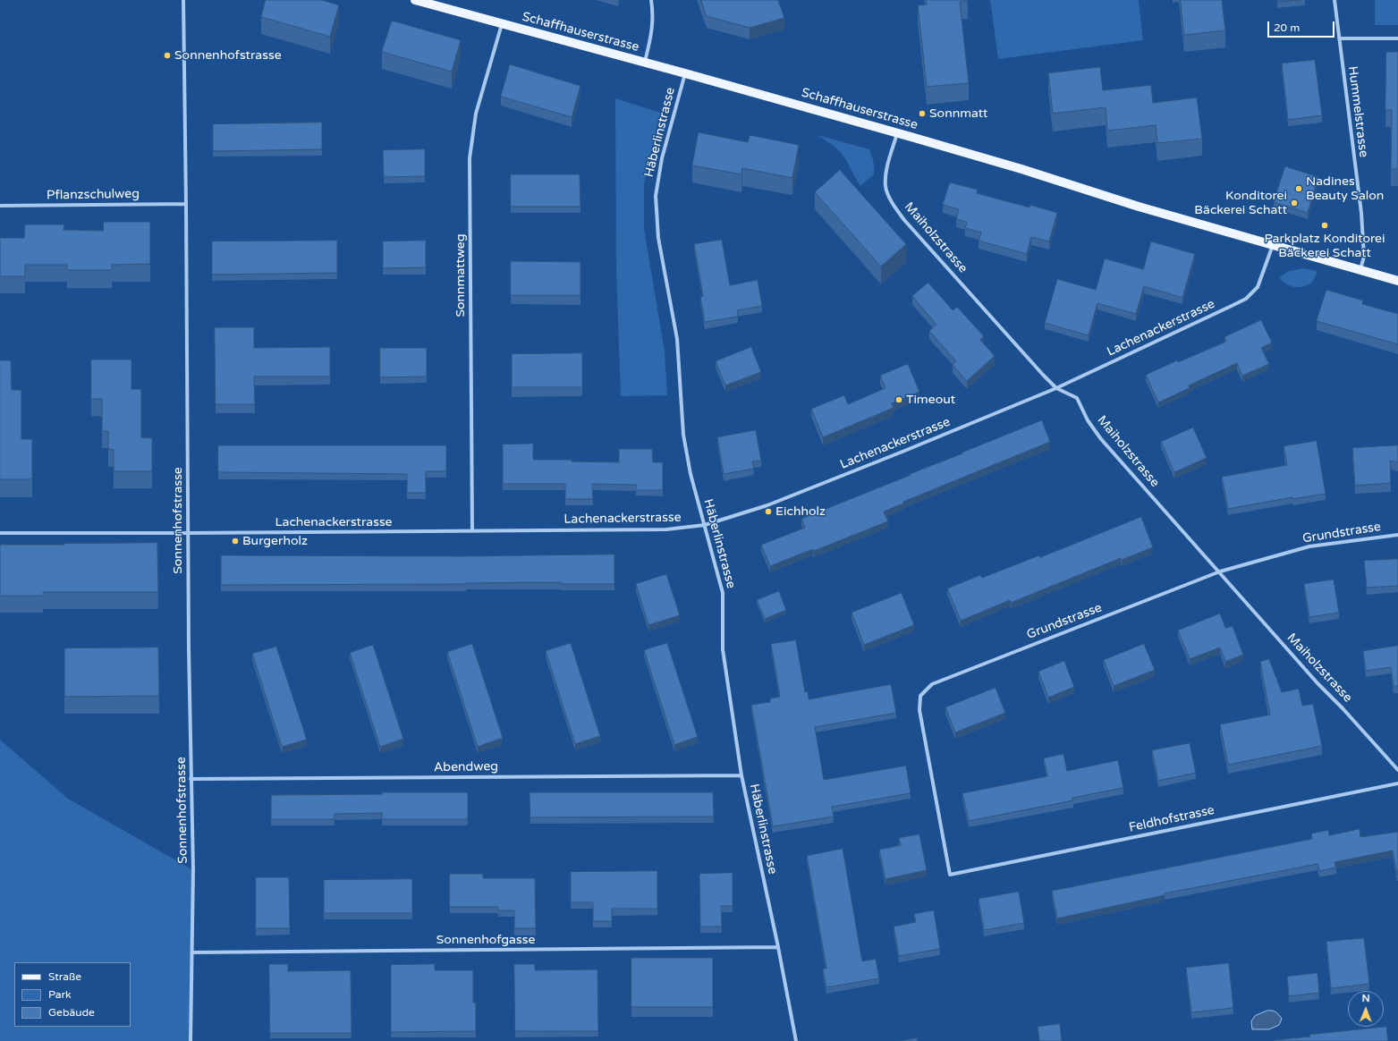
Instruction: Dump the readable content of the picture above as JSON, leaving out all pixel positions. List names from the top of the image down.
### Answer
{
  "streets": {
    "main road": ["Schaffhauserstrasse"],
    "street": [
      "Hummelstrasse",
      "Häberlinstrasse",
      "Pflanzschulweg",
      "Maiholzstrasse",
      "Sonnmattweg",
      "Lachenackerstrasse",
      "Sonnenhofstrasse",
      "Grundstrasse",
      "Abendweg",
      "Feldhofstrasse",
      "Sonnenhofgasse"
    ]
  },
  "crossings": [
    ["Schaffhauserstrasse", "Hummelstrasse"],
    ["Schaffhauserstrasse", "Häberlinstrasse"],
    ["Schaffhauserstrasse", "Maiholzstrasse"],
    ["Schaffhauserstrasse", "Sonnmattweg"],
    ["Schaffhauserstrasse", "Lachenackerstrasse"],
    ["Häberlinstrasse", "Lachenackerstrasse"],
    ["Häberlinstrasse", "Abendweg"],
    ["Häberlinstrasse", "Sonnenhofgasse"],
    ["Pflanzschulweg", "Sonnenhofstrasse"],
    ["Maiholzstrasse", "Lachenackerstrasse"],
    ["Maiholzstrasse", "Grundstrasse"],
    ["Sonnmattweg", "Lachenackerstrasse"],
    ["Lachenackerstrasse", "Sonnenhofstrasse"],
    ["Sonnenhofstrasse", "Abendweg"],
    ["Sonnenhofstrasse", "Sonnenhofgasse"],
    ["Grundstrasse", "Feldhofstrasse"]
  ],
  "places": [
    "Sonnenhofstrasse",
    "Sonnmatt",
    "Nadines Beauty Salon",
    "Konditorei Bäckerei Schatt",
    "Parkplatz Konditorei Bäckerei Schatt",
    "Timeout",
    "Eichholz",
    "Burgerholz"
  ],
  "legend": ["Straße", "Park", "Gebäude"],
  "scale_bar": "20 m",
  "north": "top"
}
